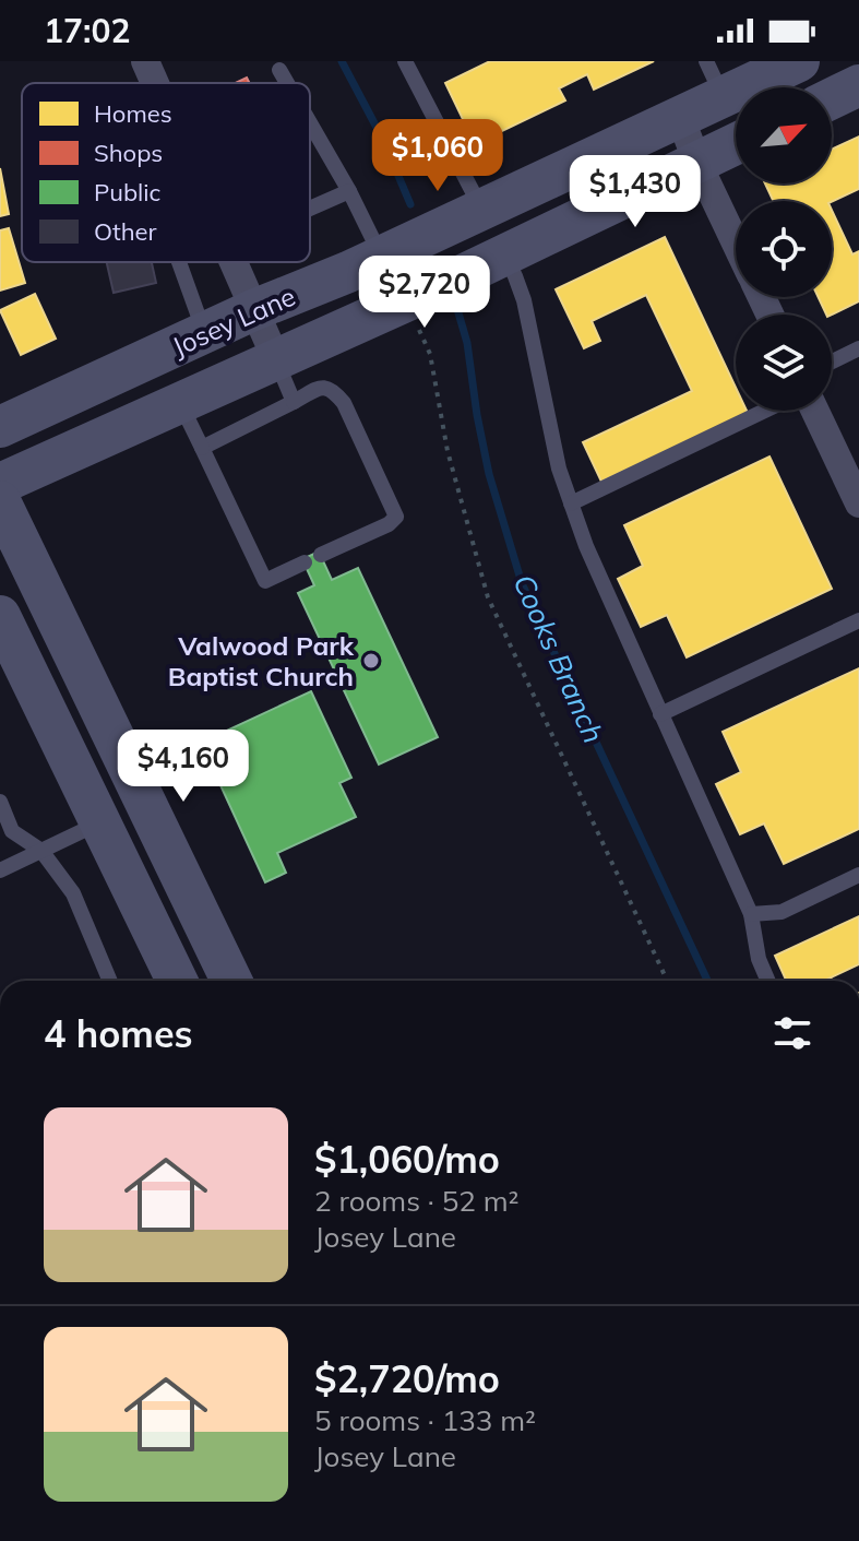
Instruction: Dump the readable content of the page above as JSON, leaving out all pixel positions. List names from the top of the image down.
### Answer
{
  "streets": {
    "main road": ["Josey Lane"]
  },
  "water": ["Cooks Branch"],
  "places": ["Valwood Park Baptist Church"],
  "legend": [
    "Homes",
    "Shops",
    "Public",
    "Other"
  ],
  "north": "top right",
  "page": {
    "status": "17:02",
    "price": [
      "$1,060",
      "$1,430",
      "$2,720",
      "$4,160"
    ],
    "heading": "4 homes",
    "list": [
      {
        "name": "$1,060/mo",
        "note": "2 rooms · 52 m² · Josey Lane"
      },
      {
        "name": "$2,720/mo",
        "note": "5 rooms · 133 m² · Josey Lane"
      }
    ]
  }
}
